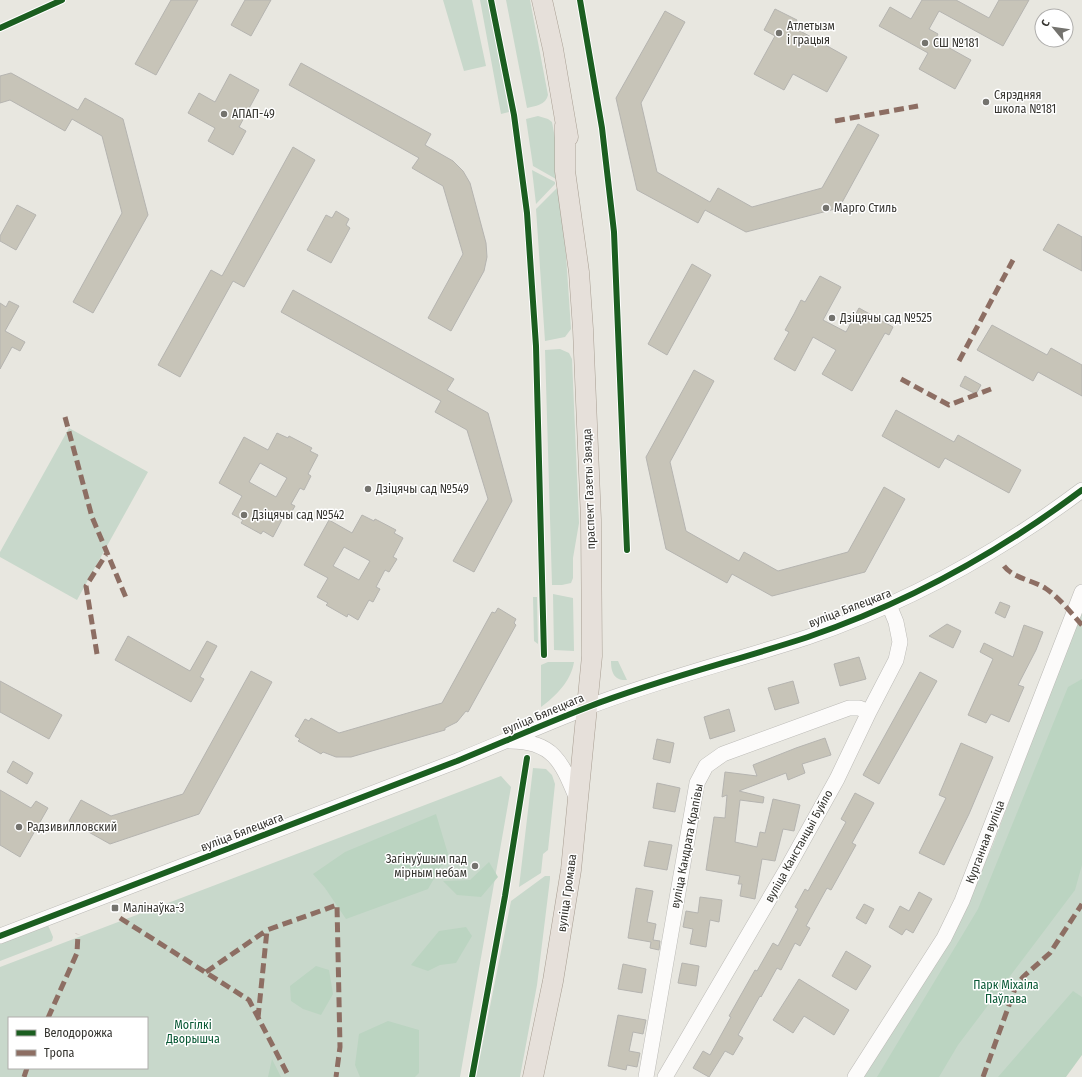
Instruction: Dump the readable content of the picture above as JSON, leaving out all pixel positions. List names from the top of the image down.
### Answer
{
  "streets": {
    "main road": ["праспект Газеты Звязда", "вуліца Громава"],
    "street": [
      "вуліца Бялецкага",
      "Курганная вуліца",
      "вуліца Кандрата Крапівы",
      "вуліца Канстанцыі Буйло"
    ]
  },
  "crossings": [
    ["праспект Газеты Звязда", "вуліца Бялецкага"],
    ["праспект Газеты Звязда", "вуліца Громава"],
    ["вуліца Бялецкага", "вуліца Канстанцыі Буйло"],
    ["вуліца Бялецкага", "вуліца Громава"],
    ["вуліца Кандрата Крапівы", "вуліца Канстанцыі Буйло"]
  ],
  "parks": ["Парк Міхаіла Паўлава", "Могілкі Дворышча"],
  "places": {
    "other": [
      "Атлетызм і грацыя",
      "СШ №181",
      "Сярэдняя школа №181",
      "АПАП-49",
      "Марго Стиль",
      "Дзіцячы сад №525",
      "Дзіцячы сад №549",
      "Дзіцячы сад №542",
      "Радзивилловский",
      "Загінуўшым пад мірным небам"
    ],
    "transit": ["Малінаўка-3"]
  },
  "legend": ["Велодорожка", "Тропа"],
  "north": "top left"
}
